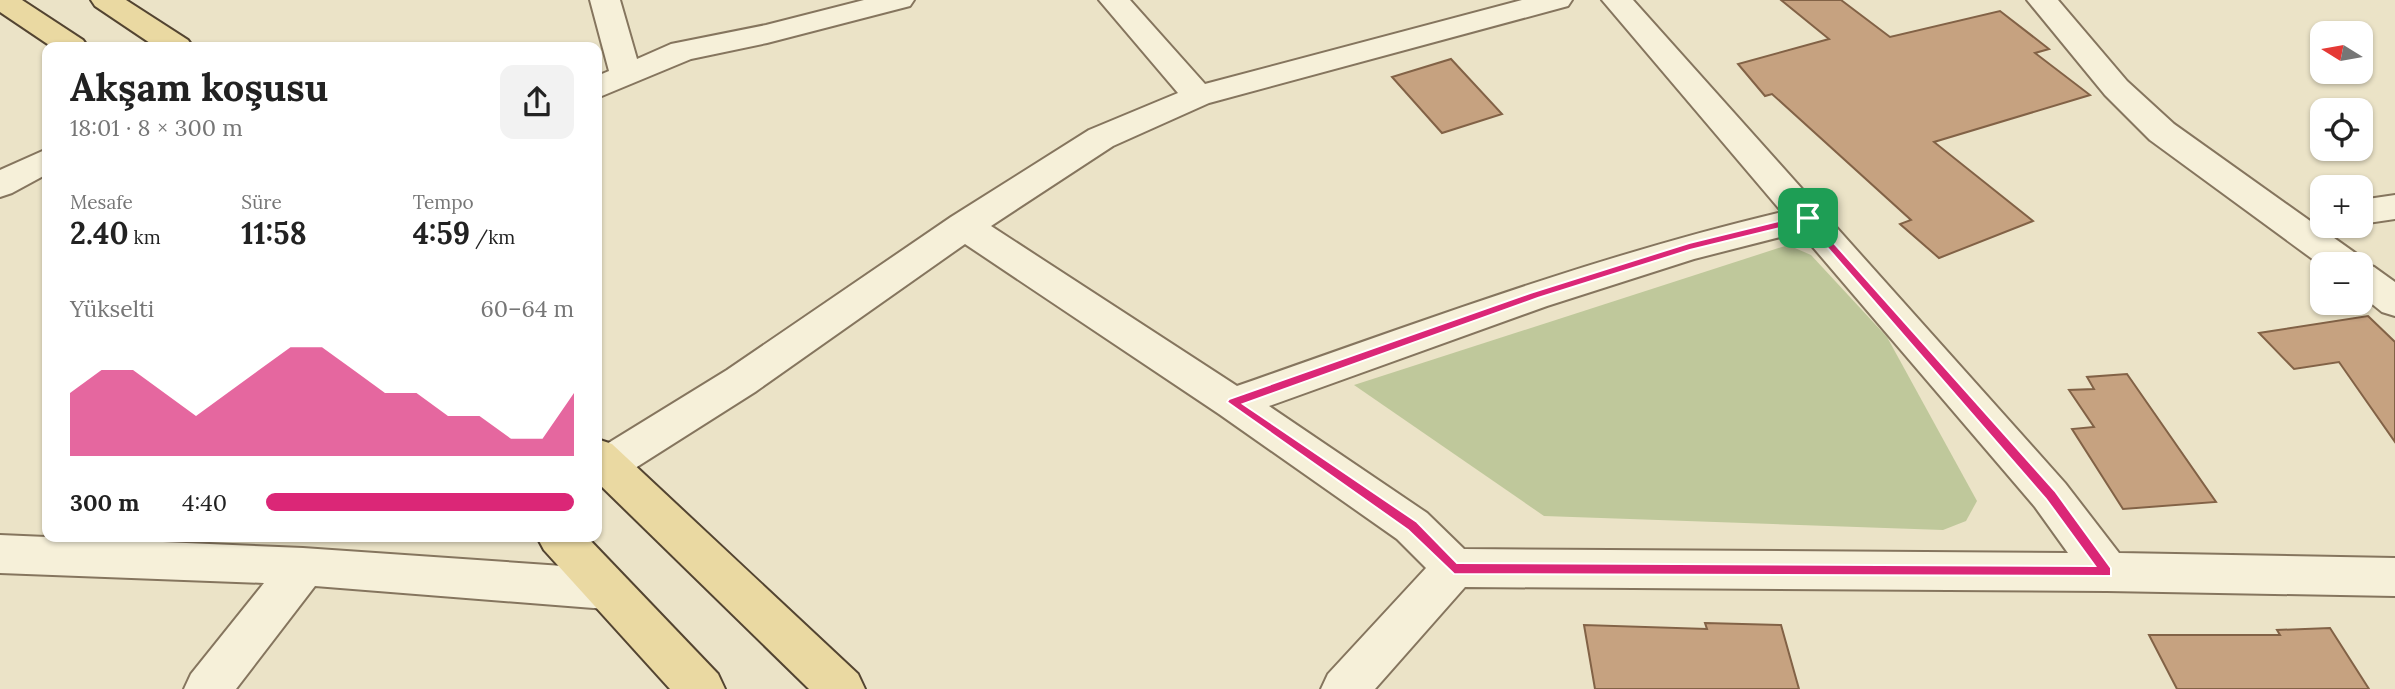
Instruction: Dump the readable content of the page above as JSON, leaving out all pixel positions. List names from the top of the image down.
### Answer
{
  "north": "left",
  "page": {
    "map_buttons": ["+", "−"],
    "heading": ["Akşam koşusu", "18:01 · 8 × 300 m"],
    "stats": [
      ["Mesafe", "2.40 km"],
      ["Süre", "11:58"],
      ["Tempo", "4:59 /km"]
    ],
    "chart": ["Yükselti", "60–64 m"],
    "list": [
      {
        "name": "300 m",
        "note": "4:40"
      }
    ]
  }
}
